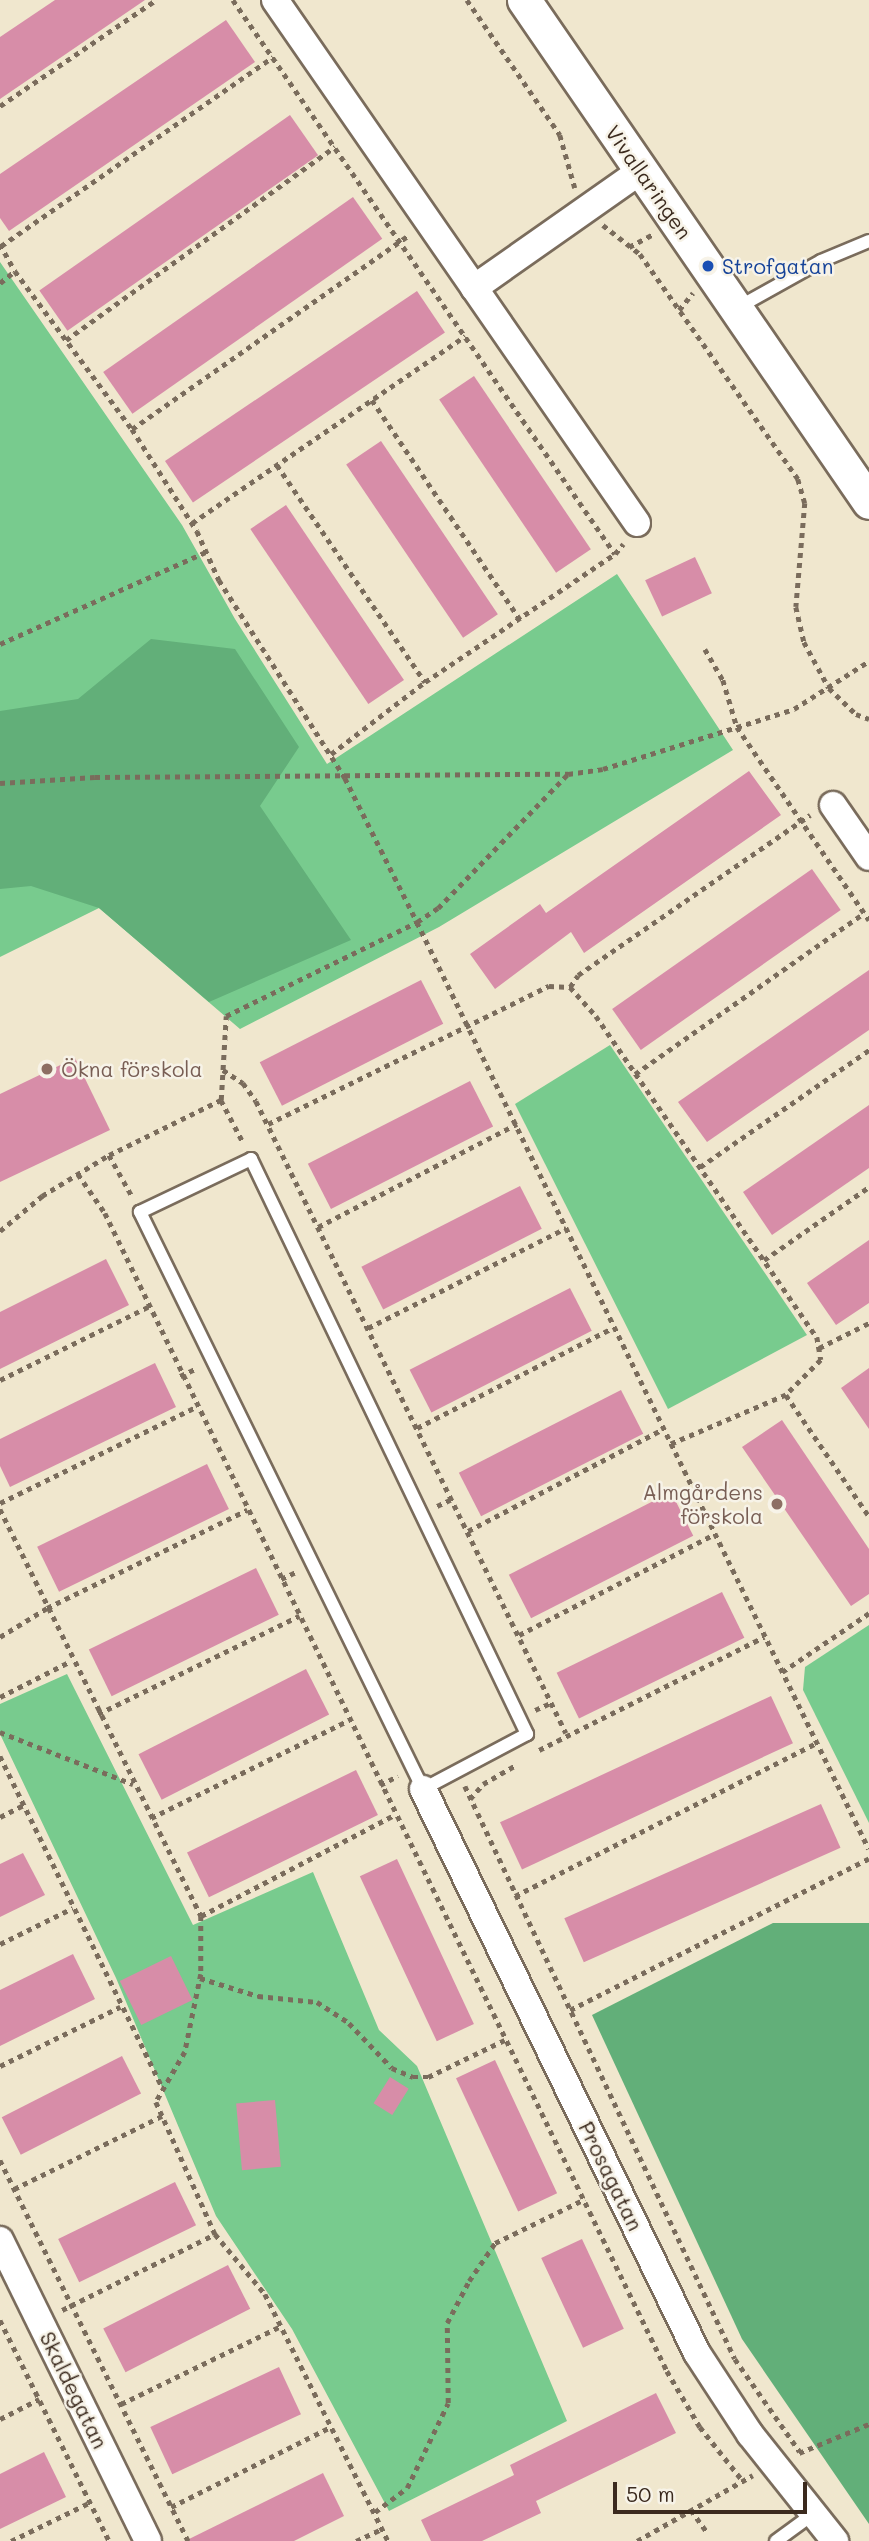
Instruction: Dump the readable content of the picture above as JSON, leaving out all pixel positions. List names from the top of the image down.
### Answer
{
  "streets": {
    "street": ["Vivallaringen", "Prosagatan", "Skaldegatan"]
  },
  "places": ["Strofgatan", "Ökna förskola", "Almgårdens förskola"],
  "scale_bar": "50 m"
}
